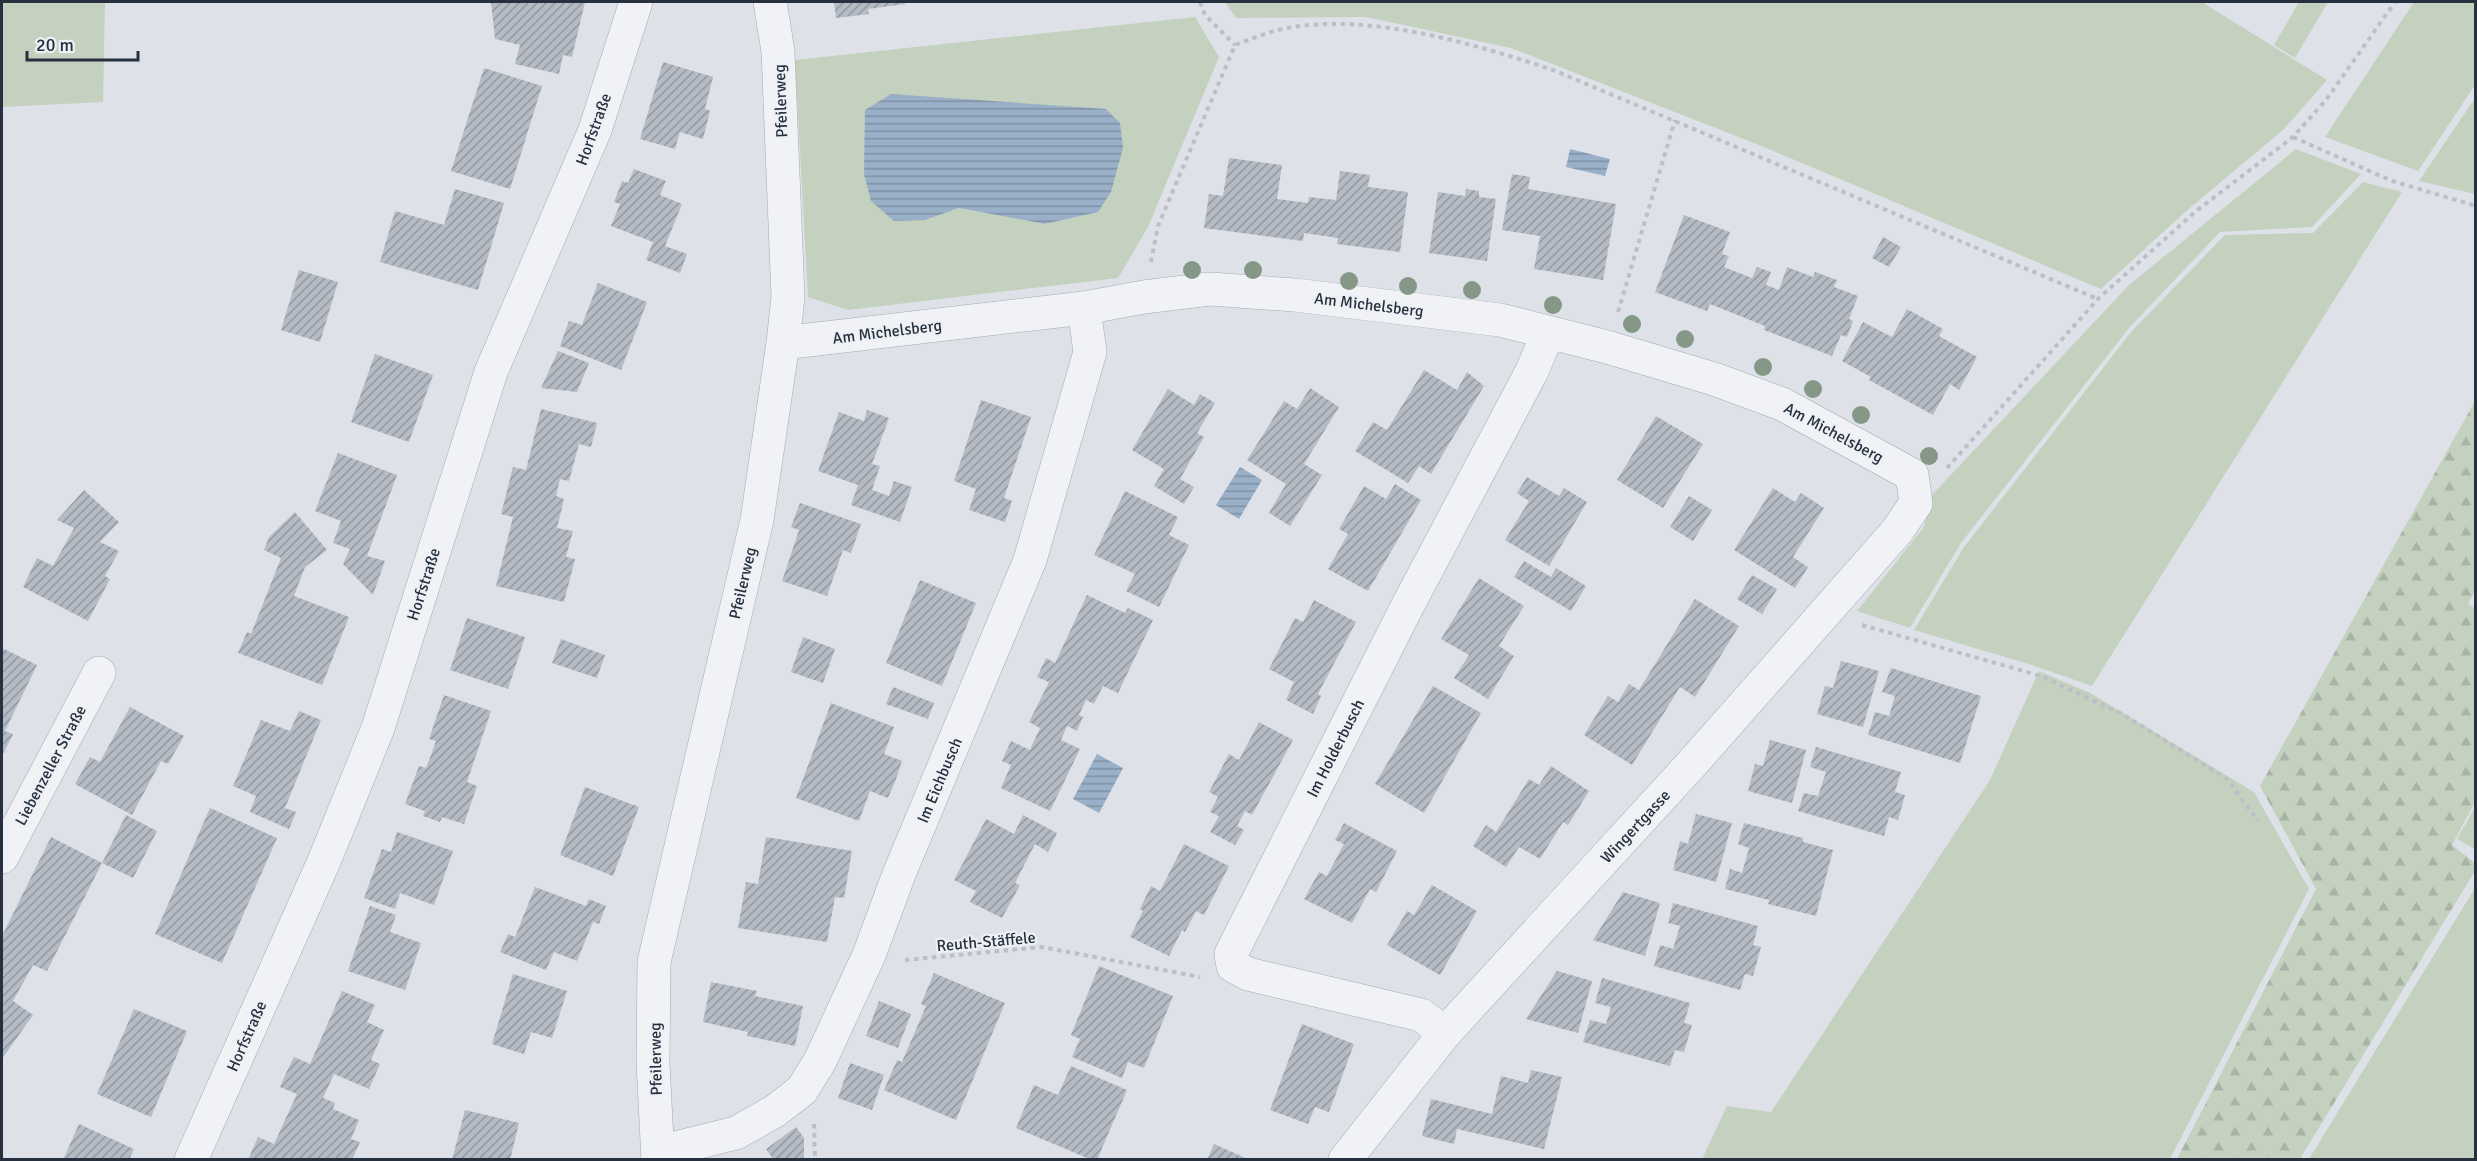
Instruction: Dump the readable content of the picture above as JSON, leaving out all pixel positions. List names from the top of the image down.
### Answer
{
  "streets": {
    "street": [
      "Pfeilerweg",
      "Horfstraße",
      "Am Michelsberg",
      "Im Holderbusch",
      "Liebenzeller Straße",
      "Im Eichbusch",
      "Wingertgasse"
    ],
    "path": ["Reuth-Stäffele"]
  },
  "crossings": [
    ["Pfeilerweg", "Am Michelsberg"],
    ["Pfeilerweg", "Im Eichbusch"],
    ["Am Michelsberg", "Im Holderbusch"],
    ["Am Michelsberg", "Im Eichbusch"],
    ["Am Michelsberg", "Wingertgasse"],
    ["Im Holderbusch", "Wingertgasse"]
  ],
  "scale_bar": "20 m"
}
